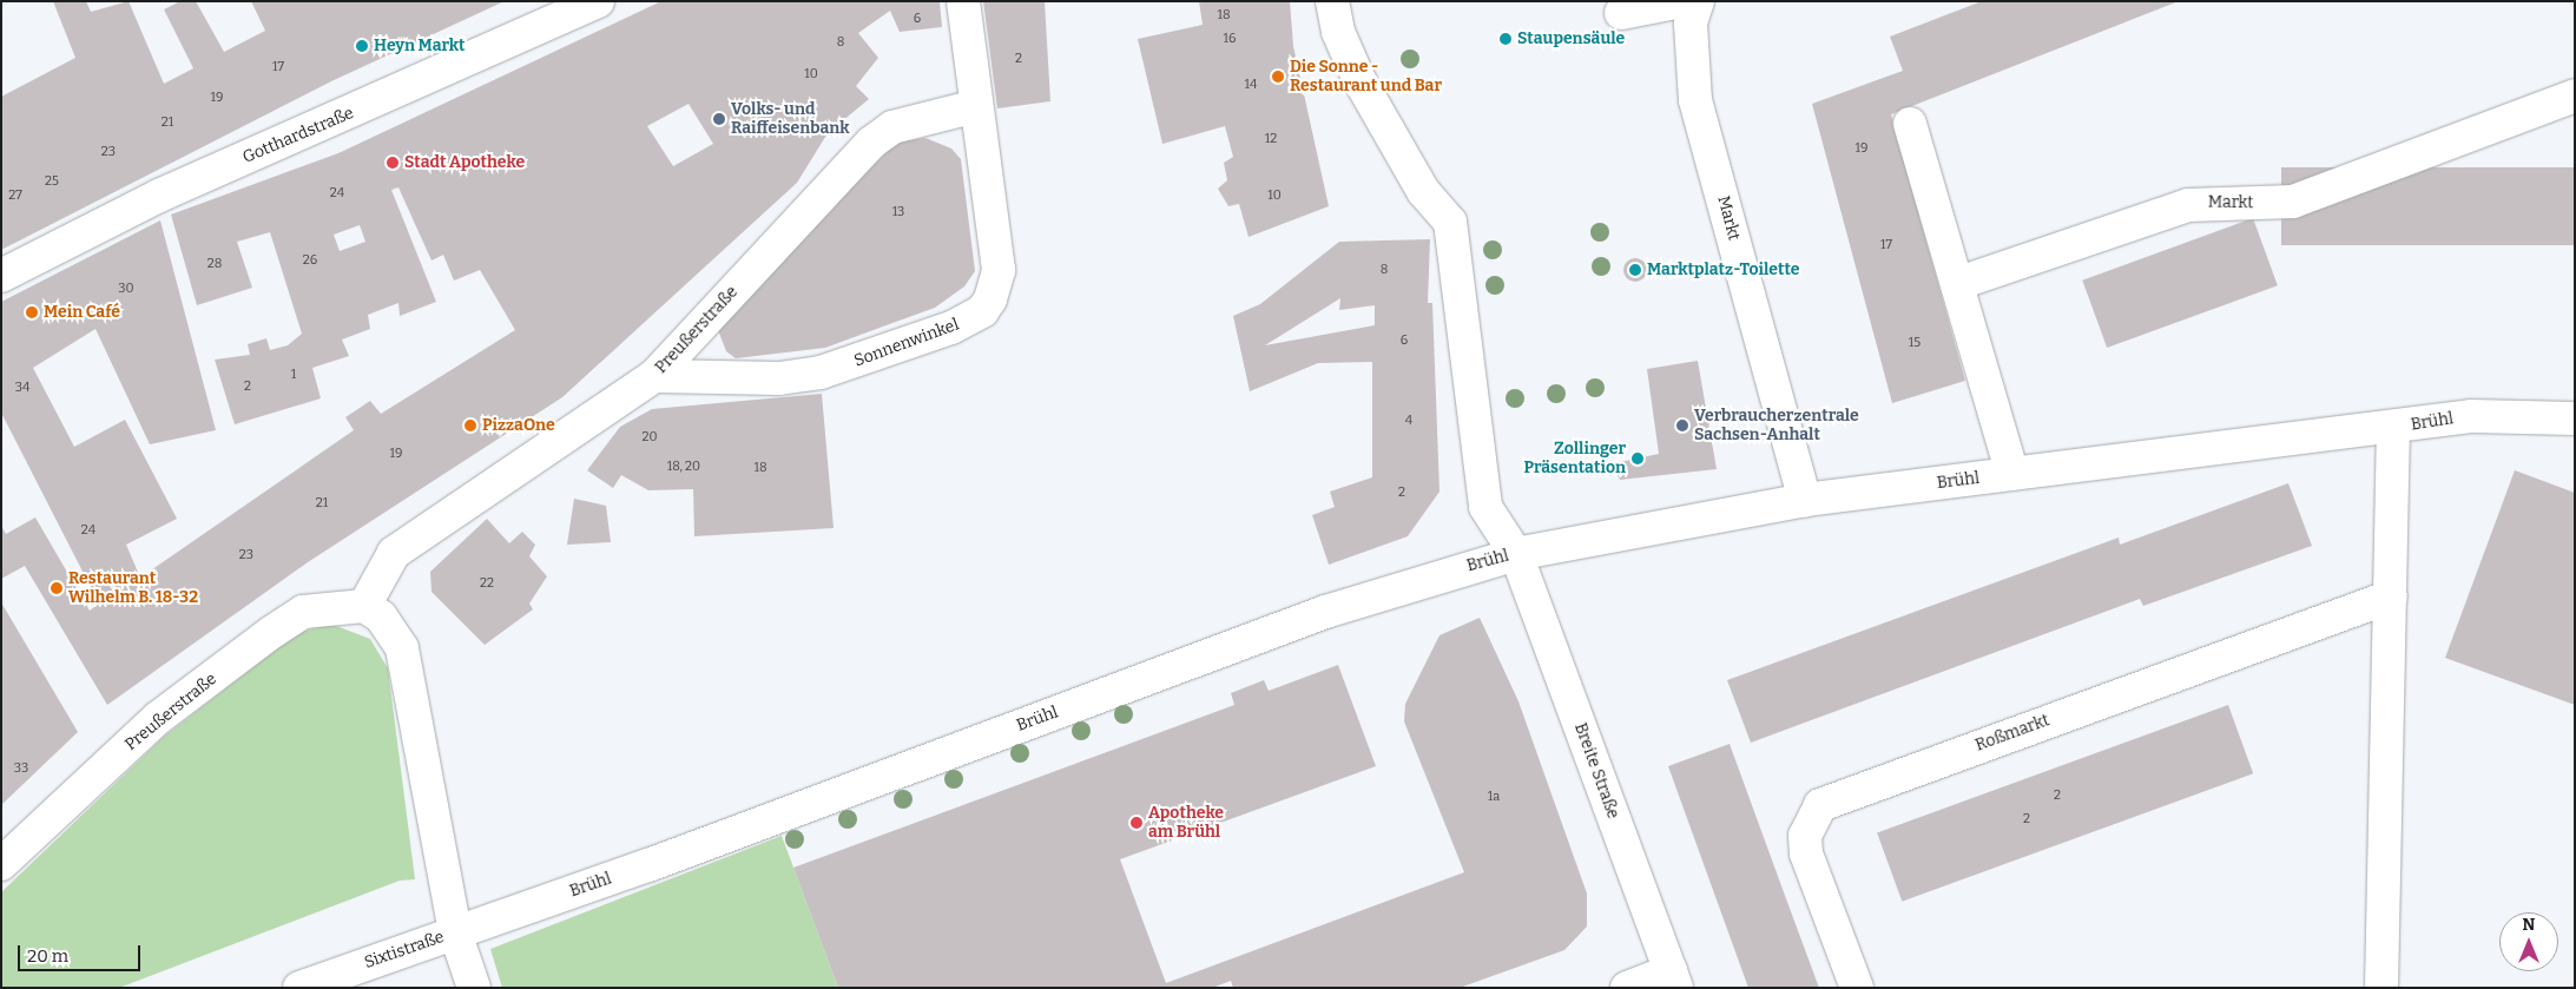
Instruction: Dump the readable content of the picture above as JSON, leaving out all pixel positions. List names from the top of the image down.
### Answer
{
  "streets": {
    "street": [
      "Gotthardstraße",
      "Markt",
      "Preußerstraße",
      "Sonnenwinkel",
      "Brühl",
      "Roßmarkt",
      "Breite Straße",
      "Sixtistraße"
    ]
  },
  "crossings": [
    ["Markt", "Brühl"],
    ["Preußerstraße", "Sonnenwinkel"],
    ["Brühl", "Breite Straße"],
    ["Brühl", "Sixtistraße"]
  ],
  "places": [
    "Staupensäule",
    "Heyn Markt",
    "Die Sonne - Restaurant und Bar",
    "Volks- und Raiffeisenbank",
    "Stadt Apotheke",
    "Marktplatz-Toilette",
    "Mein Café",
    "PizzaOne",
    "Verbraucherzentrale Sachsen-Anhalt",
    "Zollinger Präsentation",
    "Restaurant Wilhelm B. 18-32",
    "Apotheke am Brühl"
  ],
  "house_numbers": [
    "18",
    "6",
    "16",
    "8",
    "2",
    "17",
    "10",
    "14",
    "19",
    "21",
    "12",
    "19",
    "23",
    "25",
    "24",
    "27",
    "10",
    "13",
    "17",
    "26",
    "28",
    "8",
    "30",
    "6",
    "15",
    "1",
    "2",
    "34",
    "4",
    "20",
    "19",
    "18, 20",
    "18",
    "2",
    "21",
    "24",
    "23",
    "22",
    "33",
    "2",
    "1a",
    "2"
  ],
  "scale_bar": "20 m",
  "north": "top"
}
